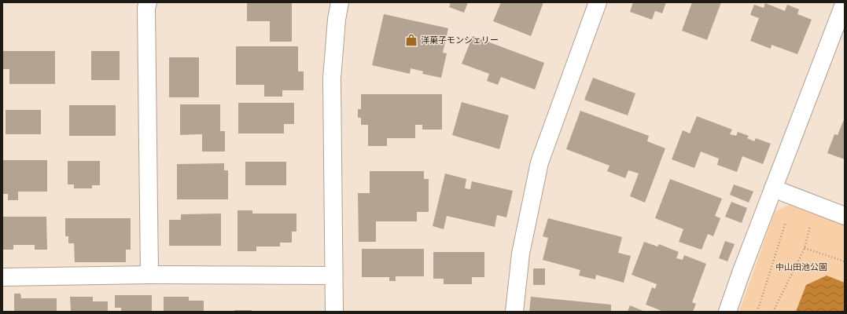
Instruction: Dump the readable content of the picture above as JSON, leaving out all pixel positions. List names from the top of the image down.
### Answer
{
  "parks": ["中山田池公園"],
  "places": {
    "shop": ["洋菓子モンシェリー"]
  }
}
